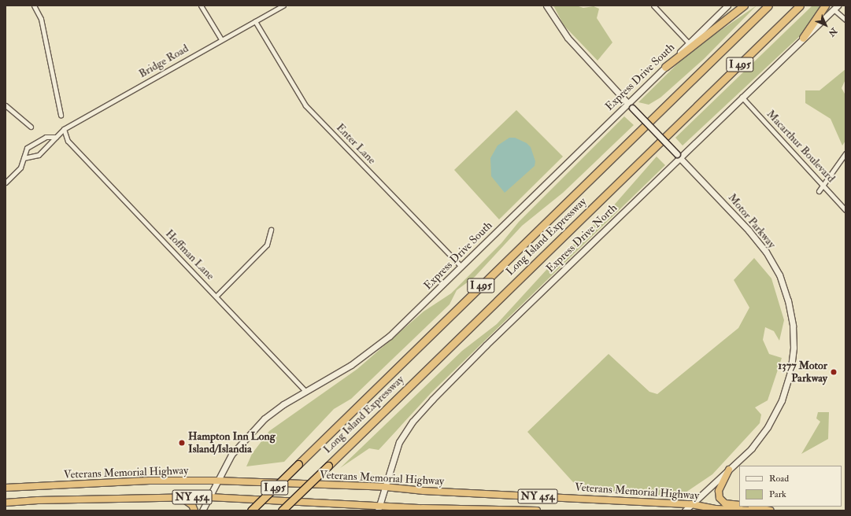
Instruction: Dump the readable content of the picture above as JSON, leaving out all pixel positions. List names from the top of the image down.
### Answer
{
  "streets": {
    "highway": [
      "I 495",
      "Long Island Expressway",
      "Veterans Memorial Highway",
      "NY 454"
    ],
    "main road": ["Express Drive South", "Motor Parkway", "Express Drive North"],
    "street": [
      "Bridge Road",
      "Enter Lane",
      "Macarthur Boulevard",
      "Hoffman Lane"
    ]
  },
  "crossings": [
    ["Bridge Road", "Enter Lane"],
    ["Bridge Road", "Hoffman Lane"],
    ["Express Drive South", "Enter Lane"],
    ["Express Drive South", "Motor Parkway"],
    ["Express Drive South", "Hoffman Lane"],
    ["Express Drive South", "Veterans Memorial Highway"],
    ["Express Drive South", "NY 454"],
    ["Macarthur Boulevard", "Express Drive North"],
    ["Motor Parkway", "Express Drive North"],
    ["Motor Parkway", "Veterans Memorial Highway"],
    ["Express Drive North", "Veterans Memorial Highway"],
    ["Express Drive North", "NY 454"]
  ],
  "places": ["1377 Motor Parkway", "Hampton Inn Long Island/Islandia"],
  "legend": ["Road", "Park"],
  "north": "bottom right"
}
